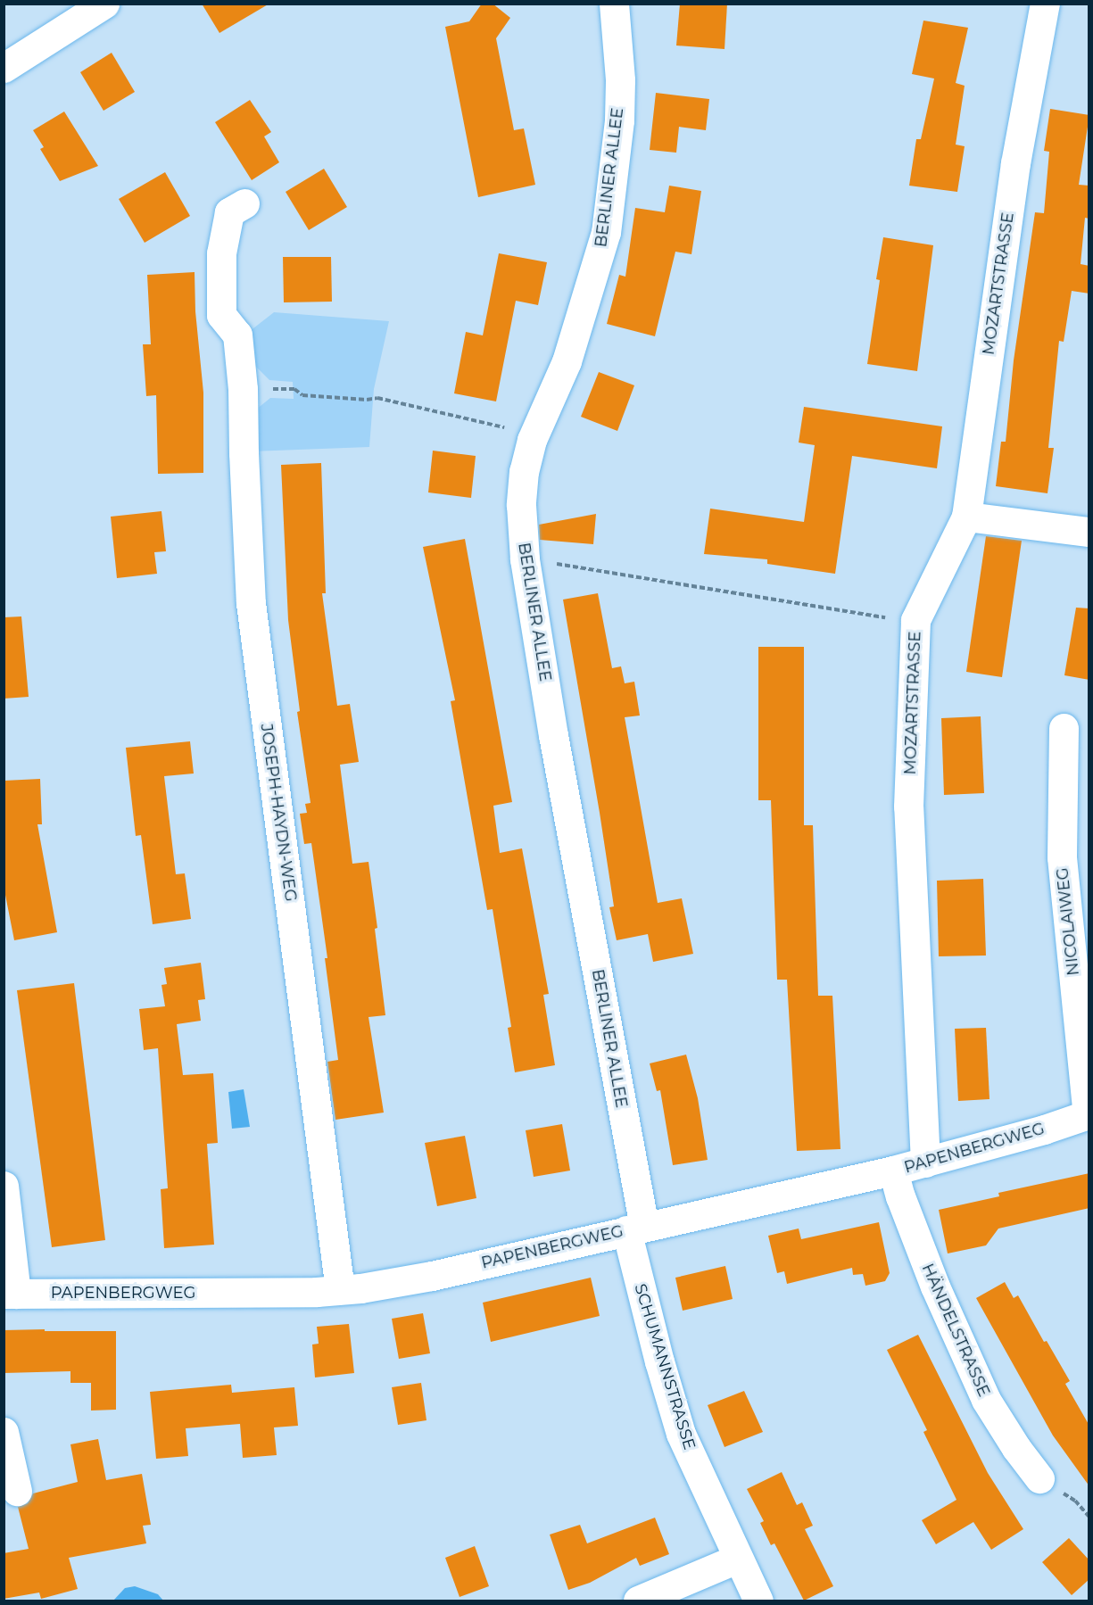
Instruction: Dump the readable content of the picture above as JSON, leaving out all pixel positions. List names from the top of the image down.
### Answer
{
  "streets": {
    "street": [
      "BERLINER ALLEE",
      "MOZARTSTRASSE",
      "JOSEPH-HAYDN-WEG",
      "NICOLAIWEG",
      "PAPENBERGWEG",
      "HÄNDELSTRASSE",
      "SCHUMANNSTRASSE"
    ]
  },
  "crossings": [
    ["BERLINER ALLEE", "PAPENBERGWEG"],
    ["BERLINER ALLEE", "SCHUMANNSTRASSE"],
    ["MOZARTSTRASSE", "PAPENBERGWEG"],
    ["JOSEPH-HAYDN-WEG", "PAPENBERGWEG"],
    ["NICOLAIWEG", "PAPENBERGWEG"],
    ["PAPENBERGWEG", "HÄNDELSTRASSE"],
    ["PAPENBERGWEG", "SCHUMANNSTRASSE"]
  ]
}
